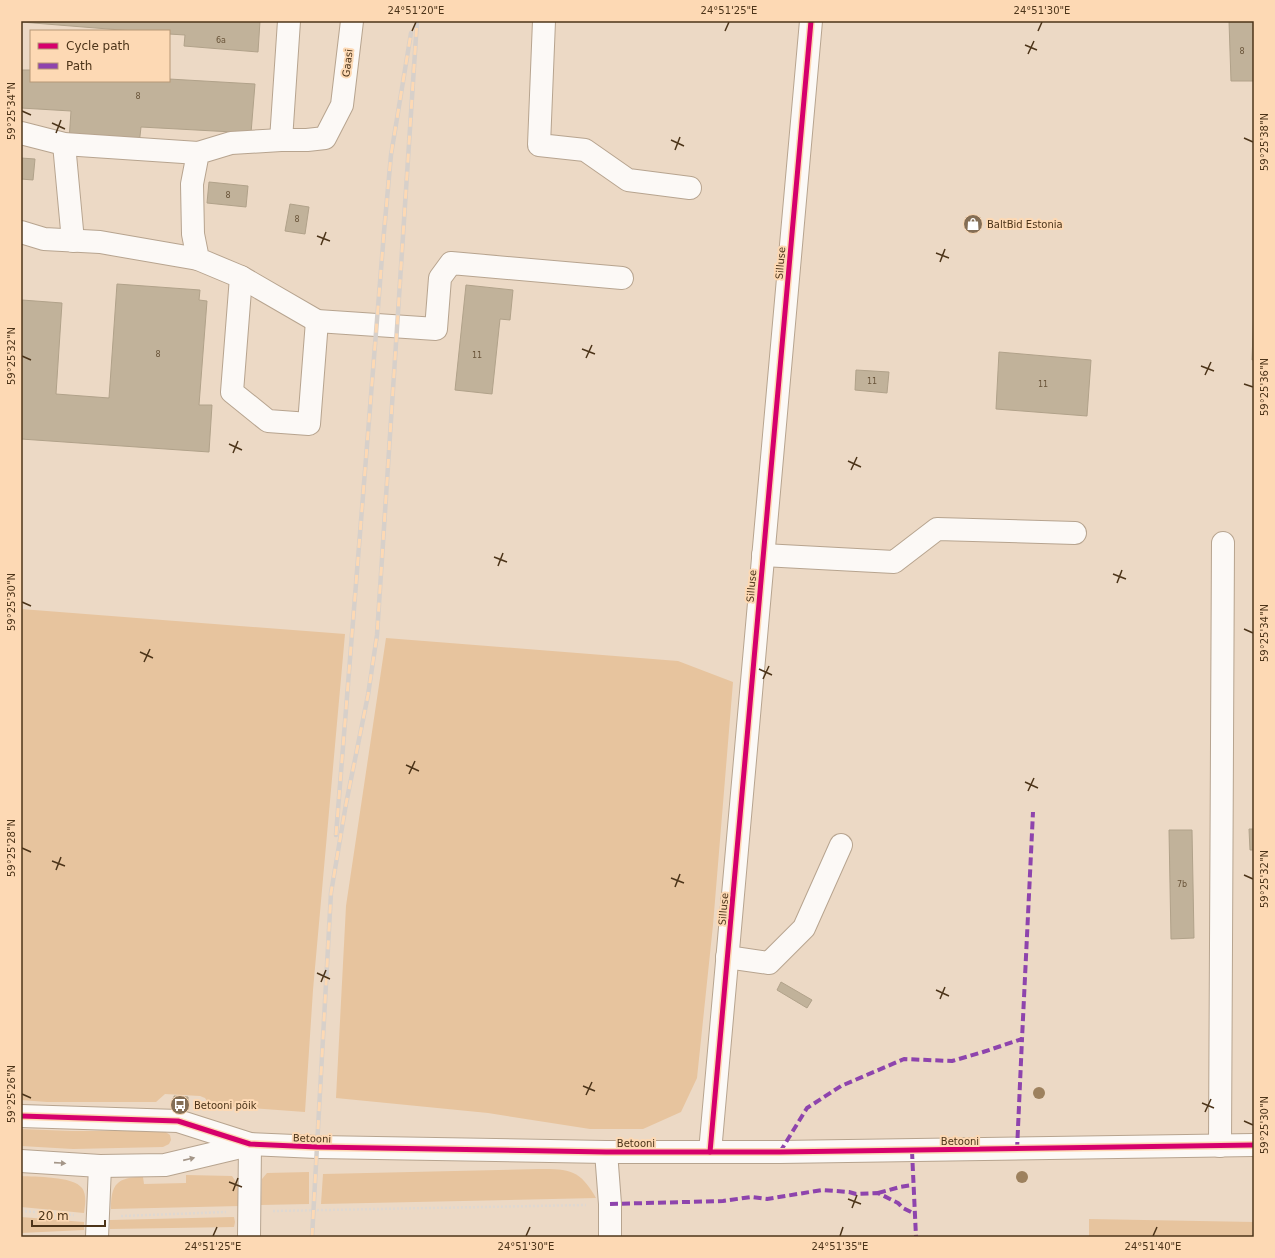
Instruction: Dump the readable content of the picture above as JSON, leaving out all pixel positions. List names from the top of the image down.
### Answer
{
  "streets": {
    "street": ["Gaasi", "Silluse", "Betooni"]
  },
  "crossings": [
    ["Silluse", "Betooni"]
  ],
  "places": {
    "shop": ["BaltBid Estonia"],
    "bus stop": ["Betooni põik"]
  },
  "house_numbers": [
    "6a",
    "8",
    "8",
    "8",
    "8",
    "8",
    "11",
    "11",
    "11",
    "7b"
  ],
  "legend": ["Cycle path", "Path"],
  "scale_bar": "20 m",
  "coordinates": [
    "24°51'20\"E",
    "24°51'25\"E",
    "24°51'30\"E",
    "59°25'34\"N",
    "59°25'38\"N",
    "59°25'32\"N",
    "59°25'36\"N",
    "59°25'30\"N",
    "59°25'28\"N",
    "59°25'26\"N",
    "24°51'35\"E",
    "24°51'40\"E"
  ]
}
